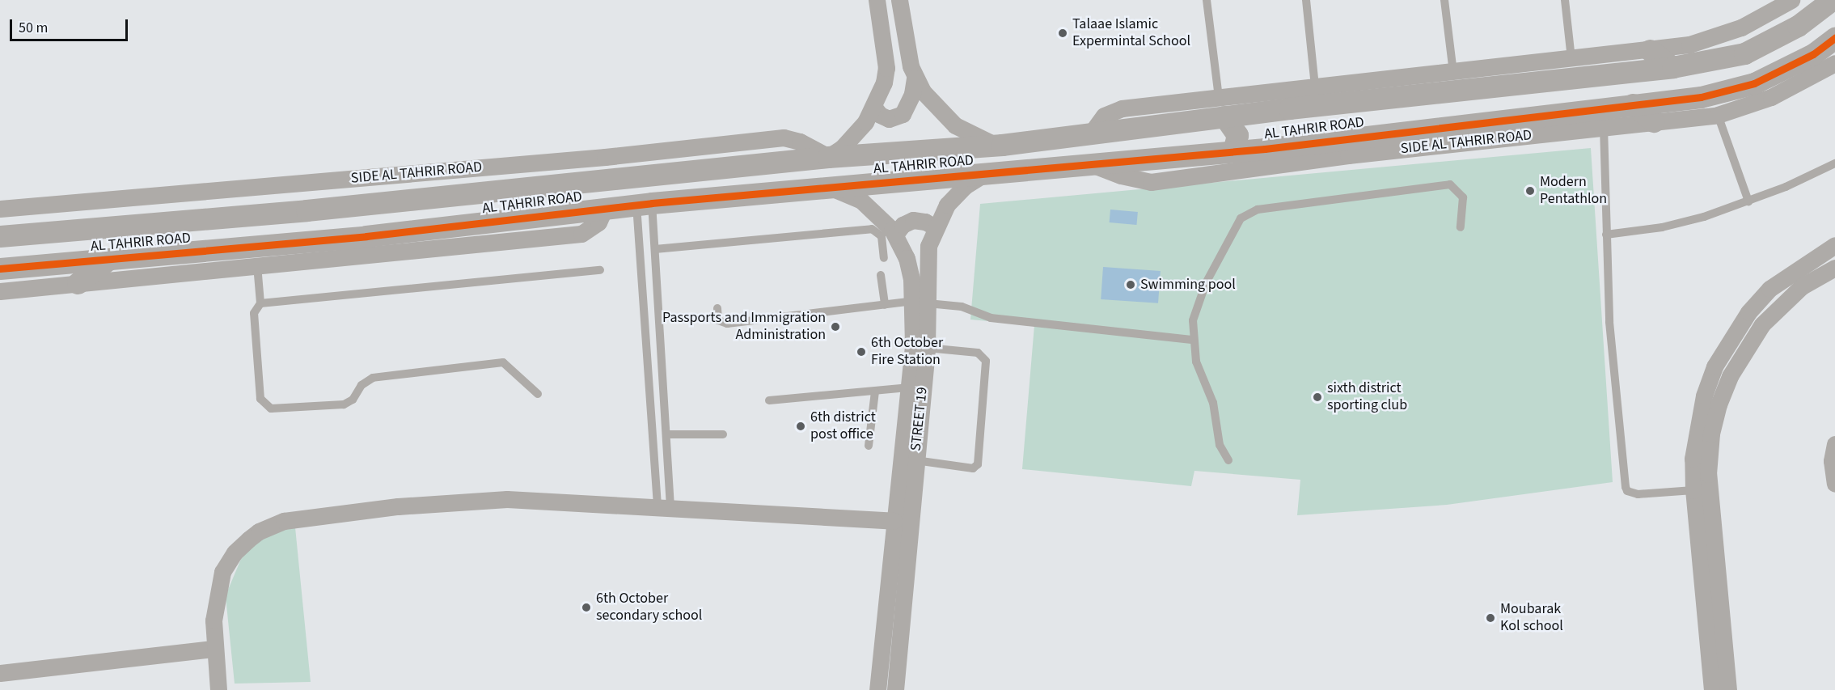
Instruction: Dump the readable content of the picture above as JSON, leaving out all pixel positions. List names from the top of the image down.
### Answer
{
  "streets": {
    "street": ["AL TAHRIR ROAD", "SIDE AL TAHRIR ROAD", "STREET 19"]
  },
  "crossings": [
    ["AL TAHRIR ROAD", "SIDE AL TAHRIR ROAD"],
    ["AL TAHRIR ROAD", "STREET 19"]
  ],
  "places": [
    "Talaae Islamic Expermintal School",
    "Modern Pentathlon",
    "Swimming pool",
    "Passports and Immigration Administration",
    "6th October Fire Station",
    "sixth district sporting club",
    "6th district post office",
    "6th October secondary school",
    "Moubarak Kol school"
  ],
  "scale_bar": "50 m"
}
